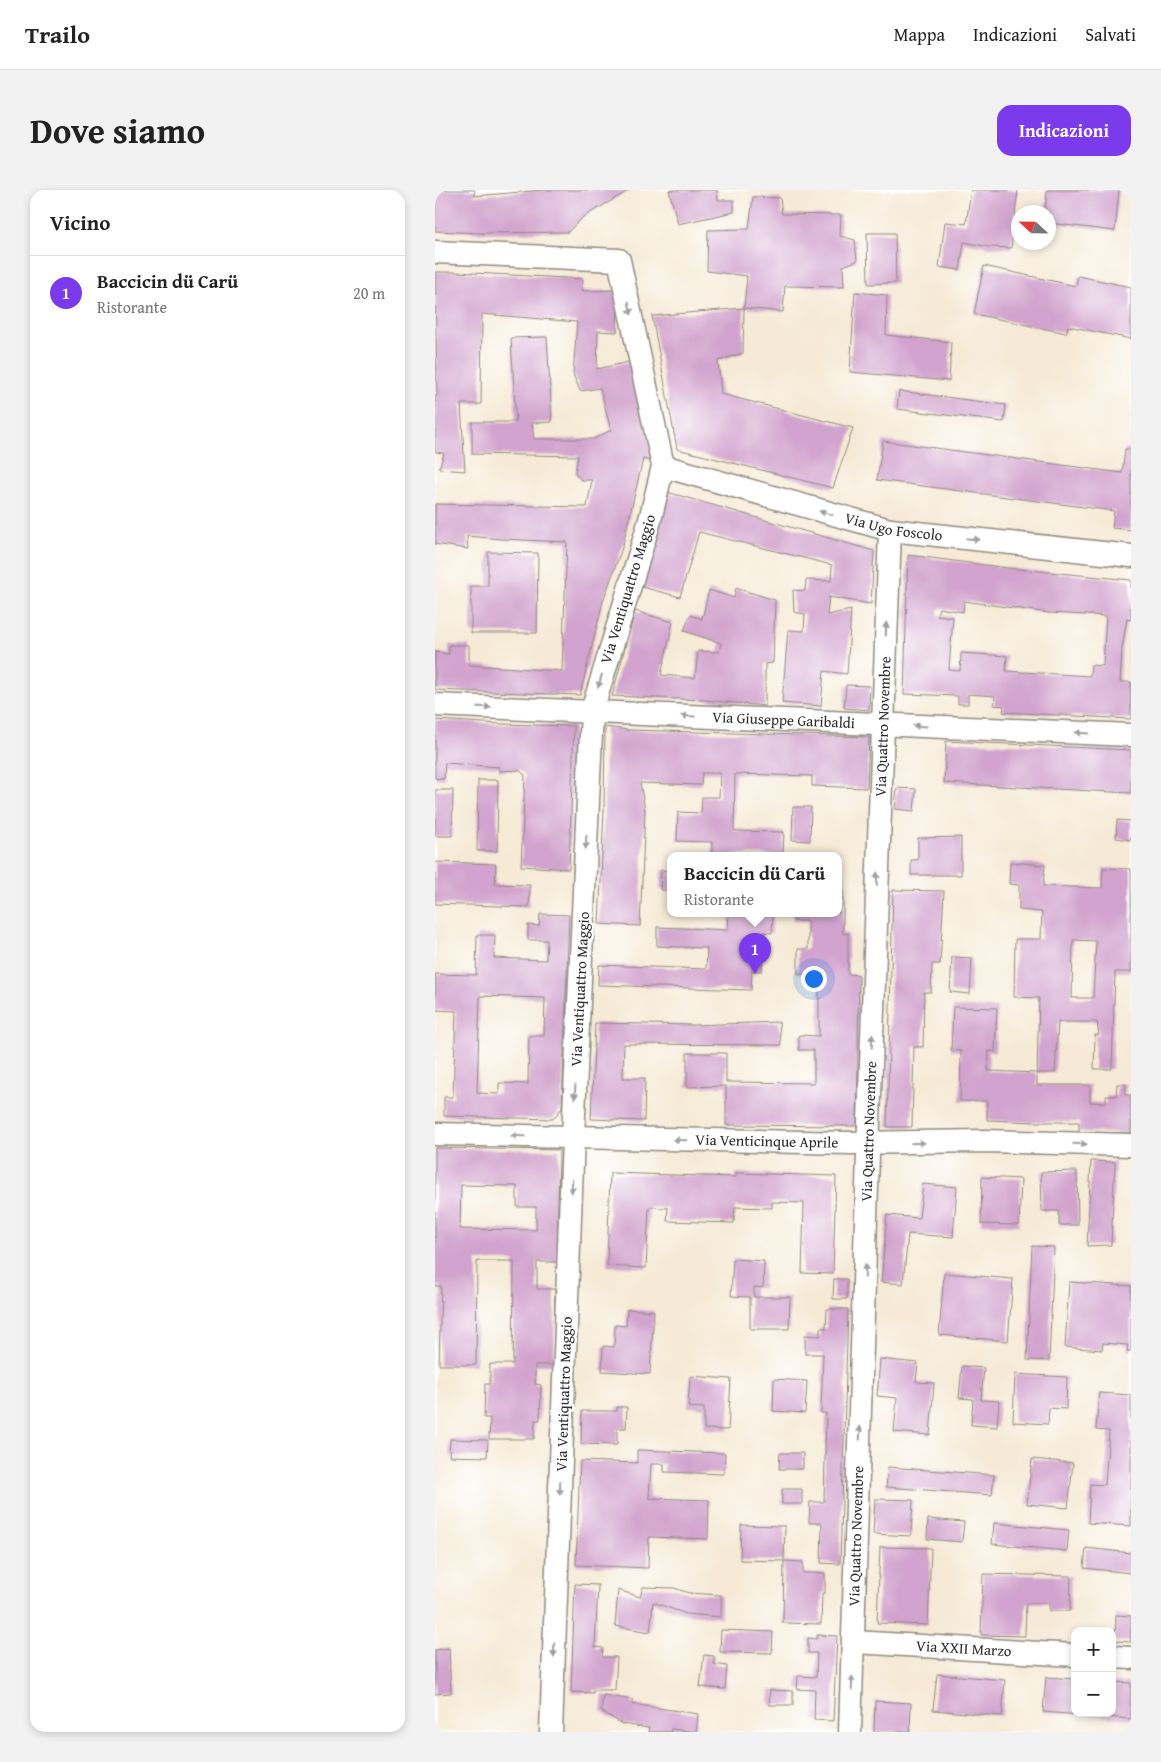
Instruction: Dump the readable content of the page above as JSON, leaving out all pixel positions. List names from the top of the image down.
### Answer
{
  "streets": {
    "street": [
      "Via Ugo Foscolo",
      "Via Ventiquattro Maggio",
      "Via Giuseppe Garibaldi",
      "Via Quattro Novembre",
      "Via Venticinque Aprile",
      "Via XXII Marzo"
    ]
  },
  "crossings": [
    ["Via Ugo Foscolo", "Via Ventiquattro Maggio"],
    ["Via Ugo Foscolo", "Via Quattro Novembre"],
    ["Via Ventiquattro Maggio", "Via Giuseppe Garibaldi"],
    ["Via Ventiquattro Maggio", "Via Venticinque Aprile"],
    ["Via Giuseppe Garibaldi", "Via Quattro Novembre"],
    ["Via Quattro Novembre", "Via Venticinque Aprile"],
    ["Via Quattro Novembre", "Via XXII Marzo"]
  ],
  "one_way": ["Via Ventiquattro Maggio", "Via Quattro Novembre"],
  "north": "left",
  "page": {
    "header": "Trailo",
    "nav": ["Mappa", "Indicazioni", "Salvati"],
    "title": "Dove siamo",
    "buttons": "Indicazioni",
    "heading": "Vicino",
    "list": [
      {
        "mark": "1",
        "name": "Baccicin dü Carü",
        "note": "Ristorante",
        "value": "20 m"
      }
    ],
    "popup": ["Baccicin dü Carü", "Ristorante"],
    "pins": "1",
    "map_buttons": ["+", "−"]
  }
}
